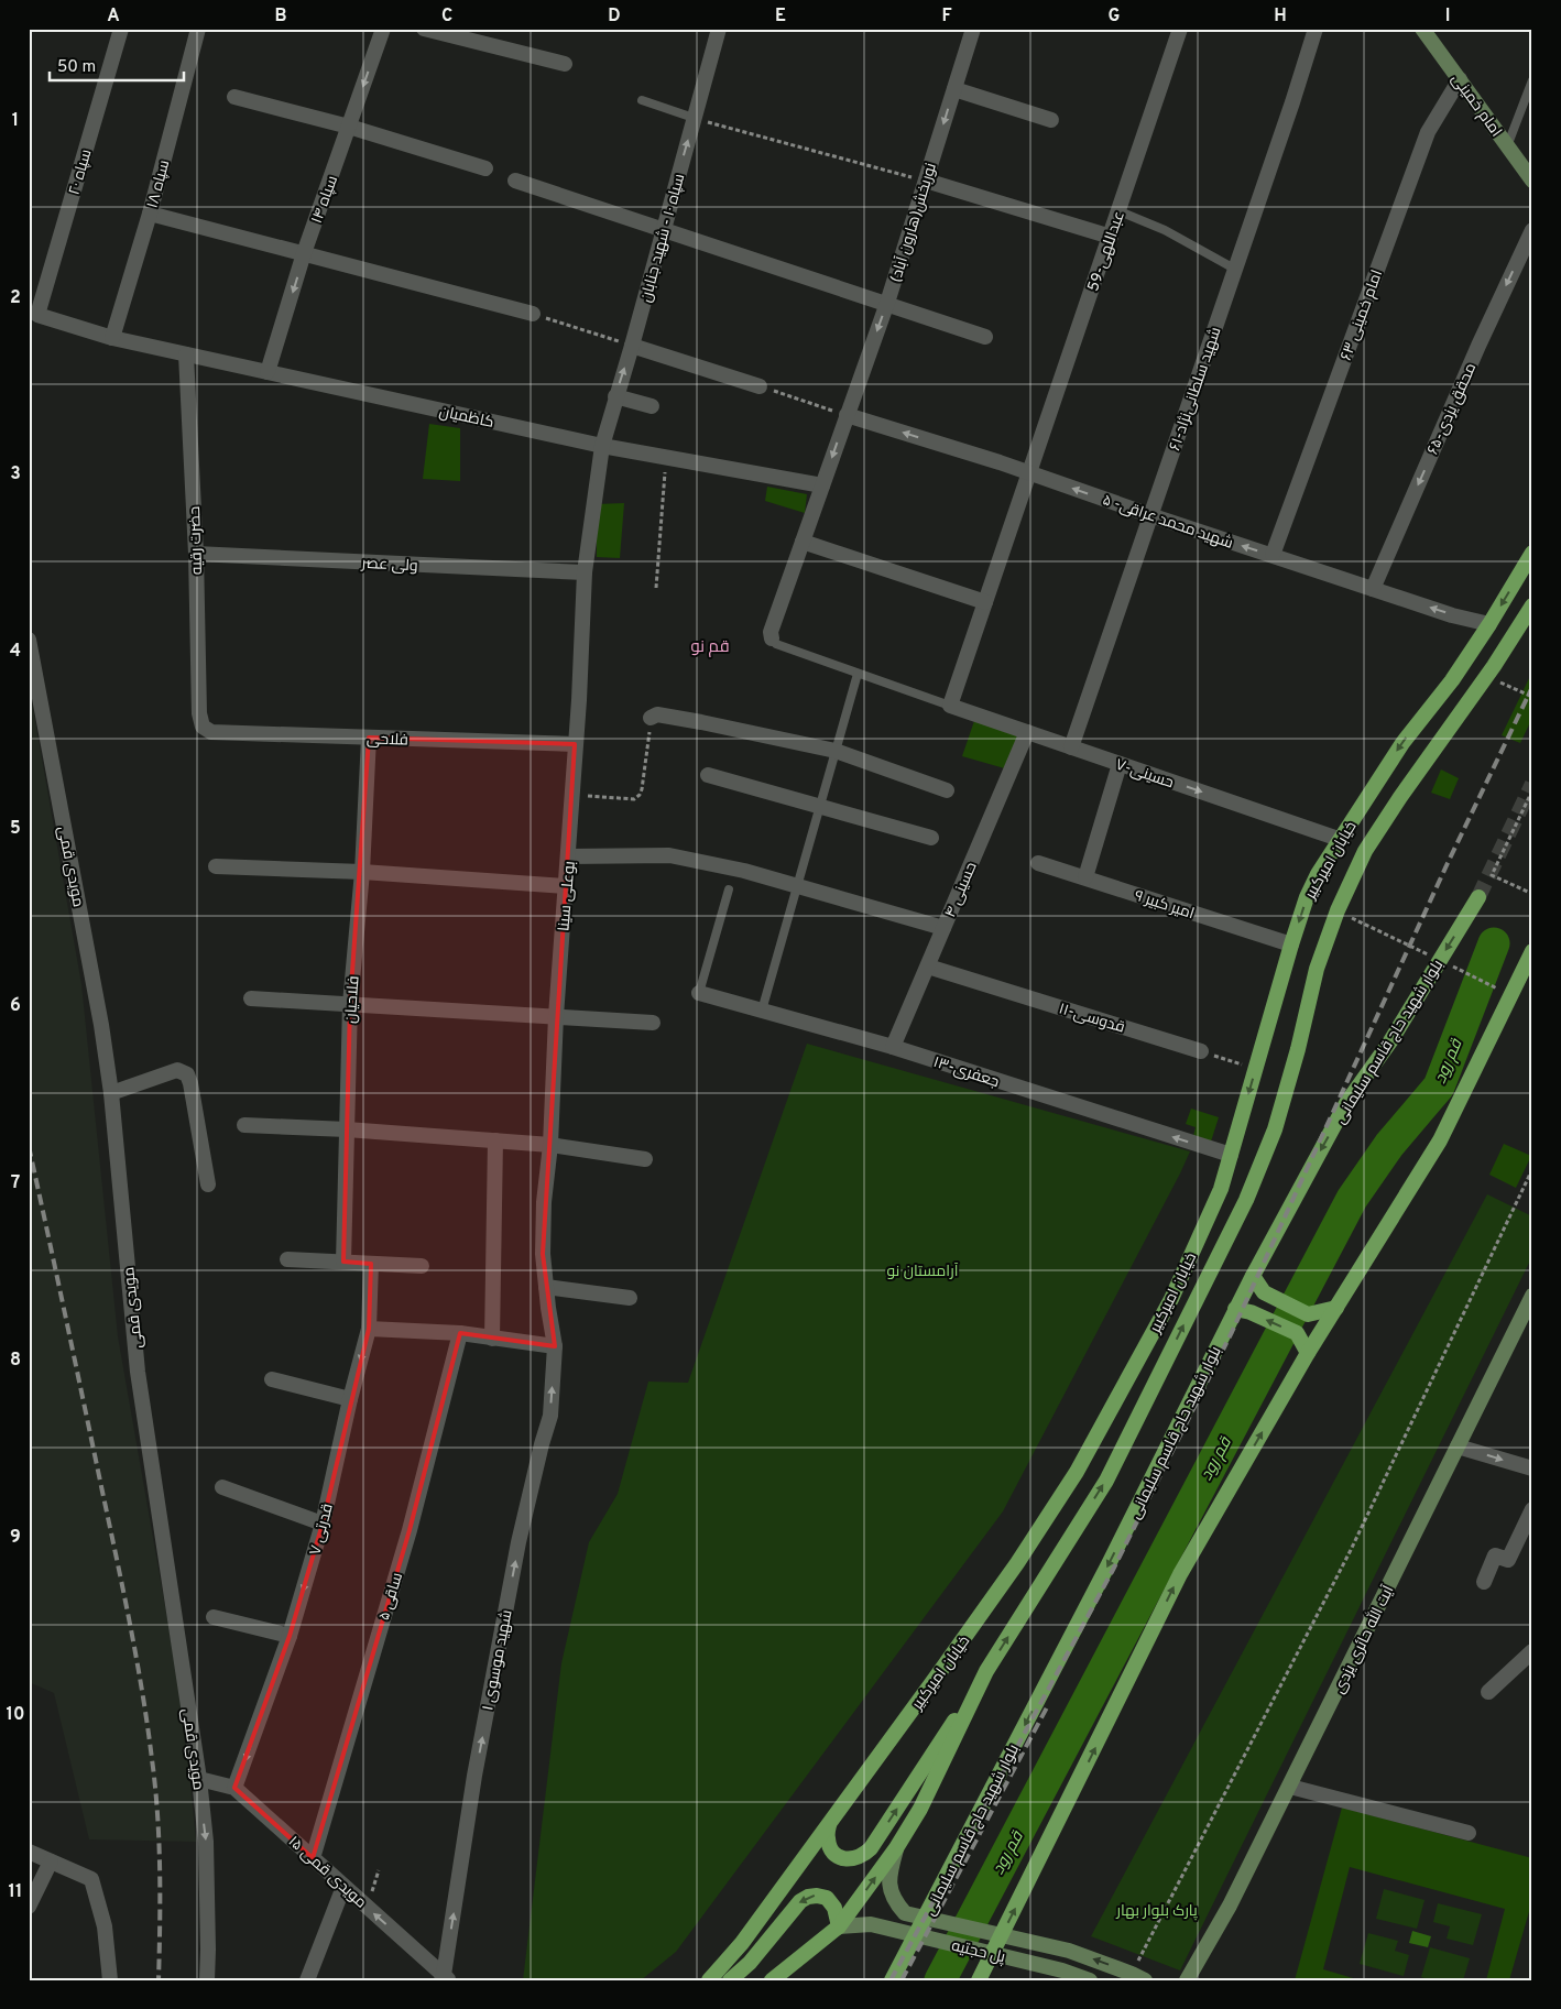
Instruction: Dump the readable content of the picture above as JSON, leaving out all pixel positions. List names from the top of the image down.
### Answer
{
  "streets": {
    "main road": [
      "امام خمینی",
      "خیابان امیرکبیر",
      "بلوار شهید حاج قاسم سلیمانی",
      "آیت الله‌ حائری‌ یزدی",
      "پل حجتیه"
    ],
    "street": [
      "سپاه ۲۰",
      "سپاه ۱۸",
      "سپاه ۱۴",
      "نوربخش(هارون آباد)",
      "سپاه ۱۰ - شهید جنابان",
      "عبداللهی-59",
      "امام خمینی ۶۳",
      "شهید سلطانی‌نژاد-۶۱",
      "محقق یزدی-۶۵",
      "کاظمیان",
      "شهید محمد عراقی- ۵",
      "حضرت رقیه",
      "ولی عصر",
      "فلاحی",
      "حسینی-۷",
      "مویدی قمی",
      "حسینی ۴",
      "بوعلی سینا",
      "امیر کبیر ۹",
      "فلاحیان",
      "قدوسی-۱۱",
      "جعفری-۱۳",
      "قدرتی ۷",
      "ساقی ۵",
      "شهید موسوی ۱",
      "مویدی قمی ۱۵"
    ]
  },
  "crossings": [
    ["امام خمینی", "امام خمینی ۶۳"],
    ["سپاه ۲۰", "کاظمیان"],
    ["سپاه ۱۸", "کاظمیان"],
    ["سپاه ۱۴", "کاظمیان"],
    ["نوربخش(هارون آباد)", "کاظمیان"],
    ["نوربخش(هارون آباد)", "شهید محمد عراقی- ۵"],
    ["سپاه ۱۰ - شهید جنابان", "کاظمیان"],
    ["سپاه ۱۰ - شهید جنابان", "بوعلی سینا"],
    ["عبداللهی-59", "شهید محمد عراقی- ۵"],
    ["عبداللهی-59", "حسینی-۷"],
    ["امام خمینی ۶۳", "شهید محمد عراقی- ۵"],
    ["شهید سلطانی‌نژاد-۶۱", "شهید محمد عراقی- ۵"],
    ["شهید سلطانی‌نژاد-۶۱", "حسینی-۷"],
    ["محقق یزدی-۶۵", "شهید محمد عراقی- ۵"],
    ["کاظمیان", "حضرت رقیه"],
    ["کاظمیان", "بوعلی سینا"],
    ["شهید محمد عراقی- ۵", "خیابان امیرکبیر"],
    ["حضرت رقیه", "ولی عصر"],
    ["حضرت رقیه", "فلاحی"],
    ["ولی عصر", "بوعلی سینا"],
    ["فلاحی", "بوعلی سینا"],
    ["فلاحی", "فلاحیان"],
    ["حسینی-۷", "خیابان امیرکبیر"],
    ["حسینی-۷", "حسینی ۴"],
    ["خیابان امیرکبیر", "امیر کبیر ۹"],
    ["خیابان امیرکبیر", "جعفری-۱۳"],
    ["خیابان امیرکبیر", "پل حجتیه"],
    ["مویدی قمی", "مویدی قمی ۱۵"],
    ["حسینی ۴", "قدوسی-۱۱"],
    ["حسینی ۴", "جعفری-۱۳"],
    ["بوعلی سینا", "شهید موسوی ۱"],
    ["قدرتی ۷", "مویدی قمی ۱۵"],
    ["ساقی ۵", "مویدی قمی ۱۵"],
    ["شهید موسوی ۱", "مویدی قمی ۱۵"]
  ],
  "one_way": [
    "سپاه ۱۴",
    "نوربخش(هارون آباد)",
    "سپاه ۱۰ - شهید جنابان",
    "محقق یزدی-۶۵",
    "حسینی-۷",
    "جعفری-۱۳",
    "قدرتی ۷",
    "شهید موسوی ۱",
    "مویدی قمی ۱۵"
  ],
  "districts": ["قم نو"],
  "water": ["قم رود"],
  "parks": ["آرامستان نو", "پارک بلوار بهار"],
  "scale_bar": "50 m",
  "grid": {
    "columns": [
      "A",
      "B",
      "C",
      "D",
      "E",
      "F",
      "G",
      "H",
      "I"
    ],
    "rows": [
      "1",
      "2",
      "3",
      "4",
      "5",
      "6",
      "7",
      "8",
      "9",
      "10",
      "11"
    ]
  }
}
